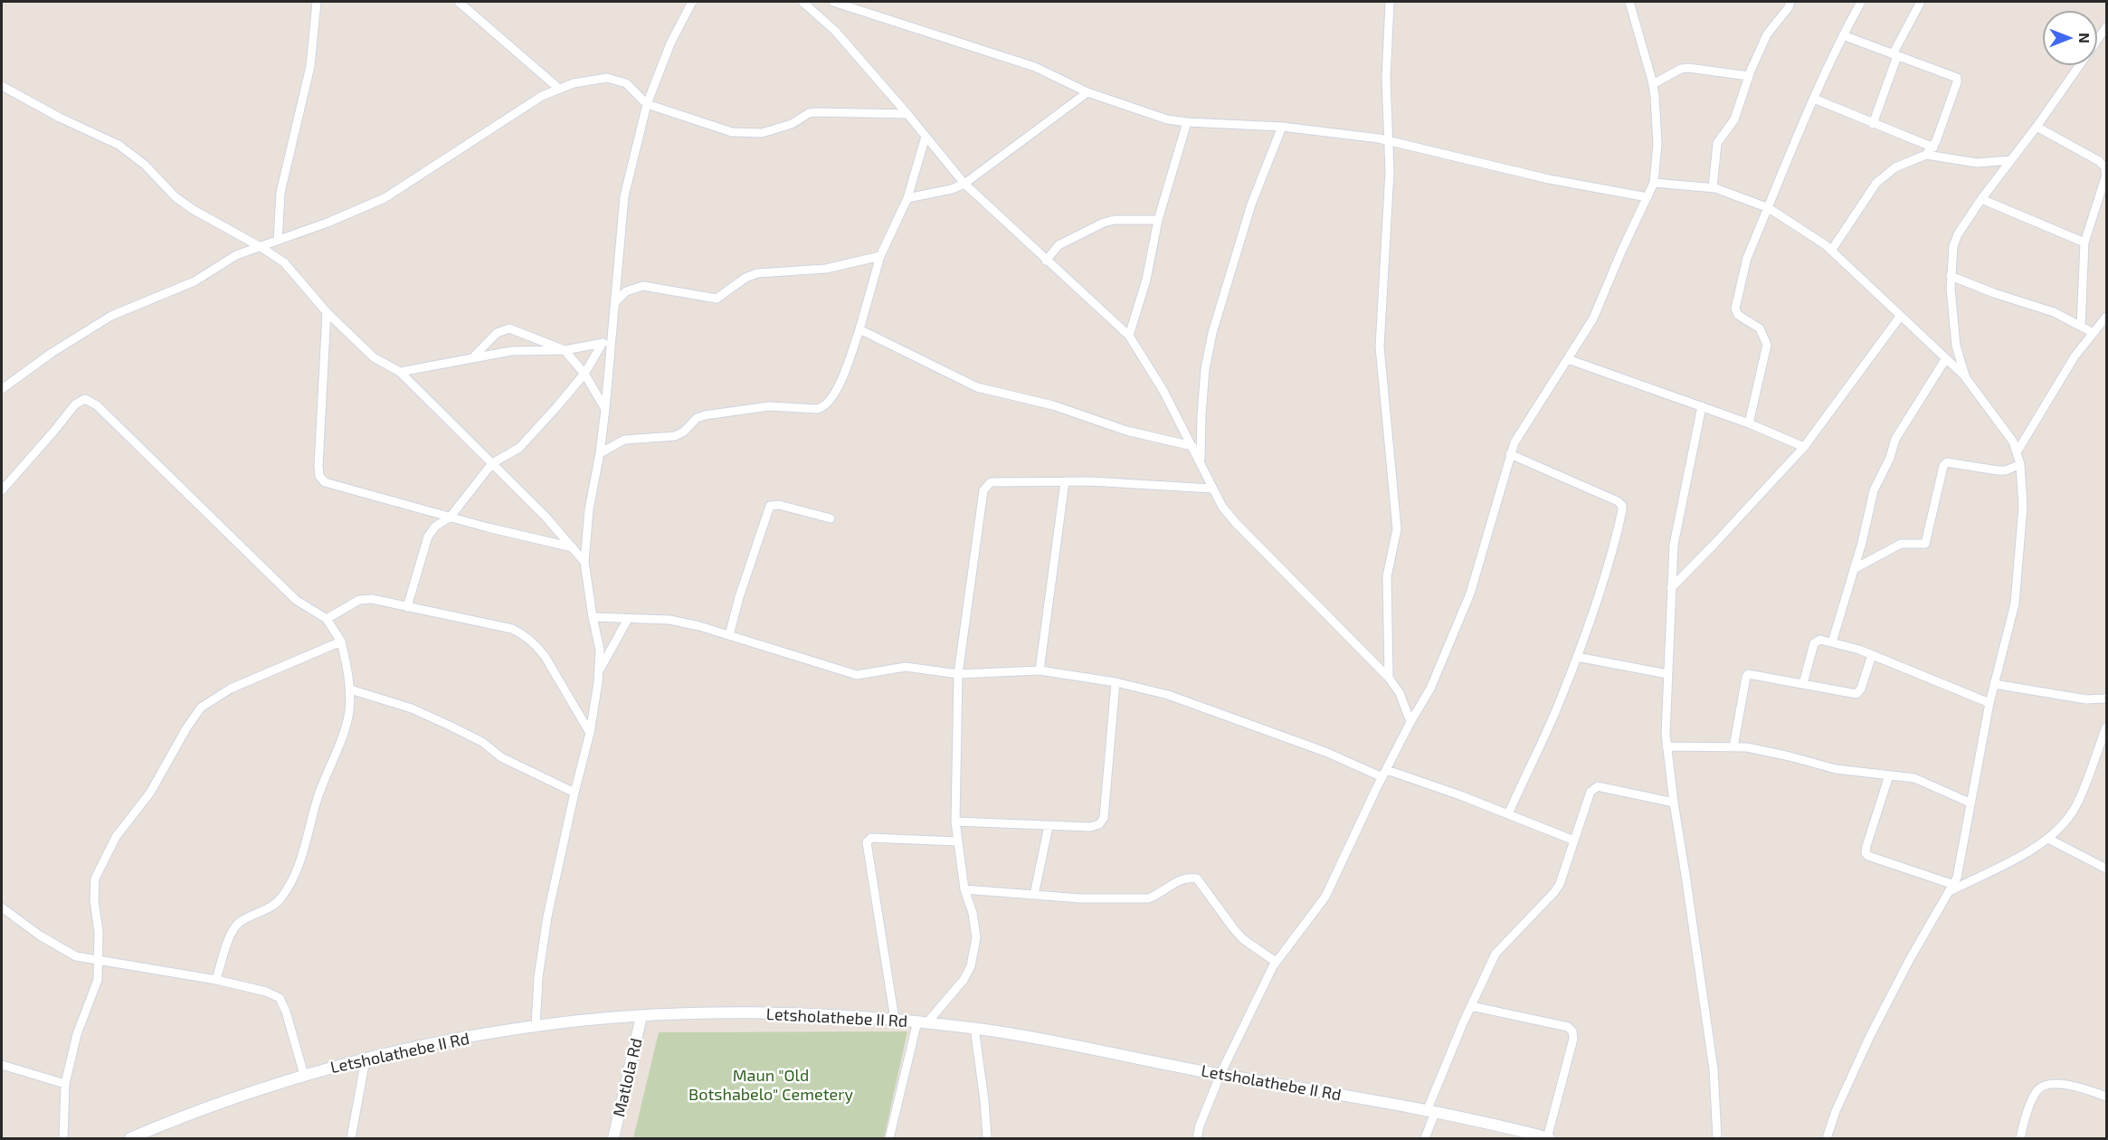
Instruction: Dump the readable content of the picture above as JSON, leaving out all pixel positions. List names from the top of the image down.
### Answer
{
  "streets": {
    "street": ["Letsholathebe II Rd", "Matlola Rd"]
  },
  "crossings": [
    ["Letsholathebe II Rd", "Matlola Rd"]
  ],
  "parks": ["Maun \"Old Botshabelo\" Cemetery"],
  "north": "right"
}
